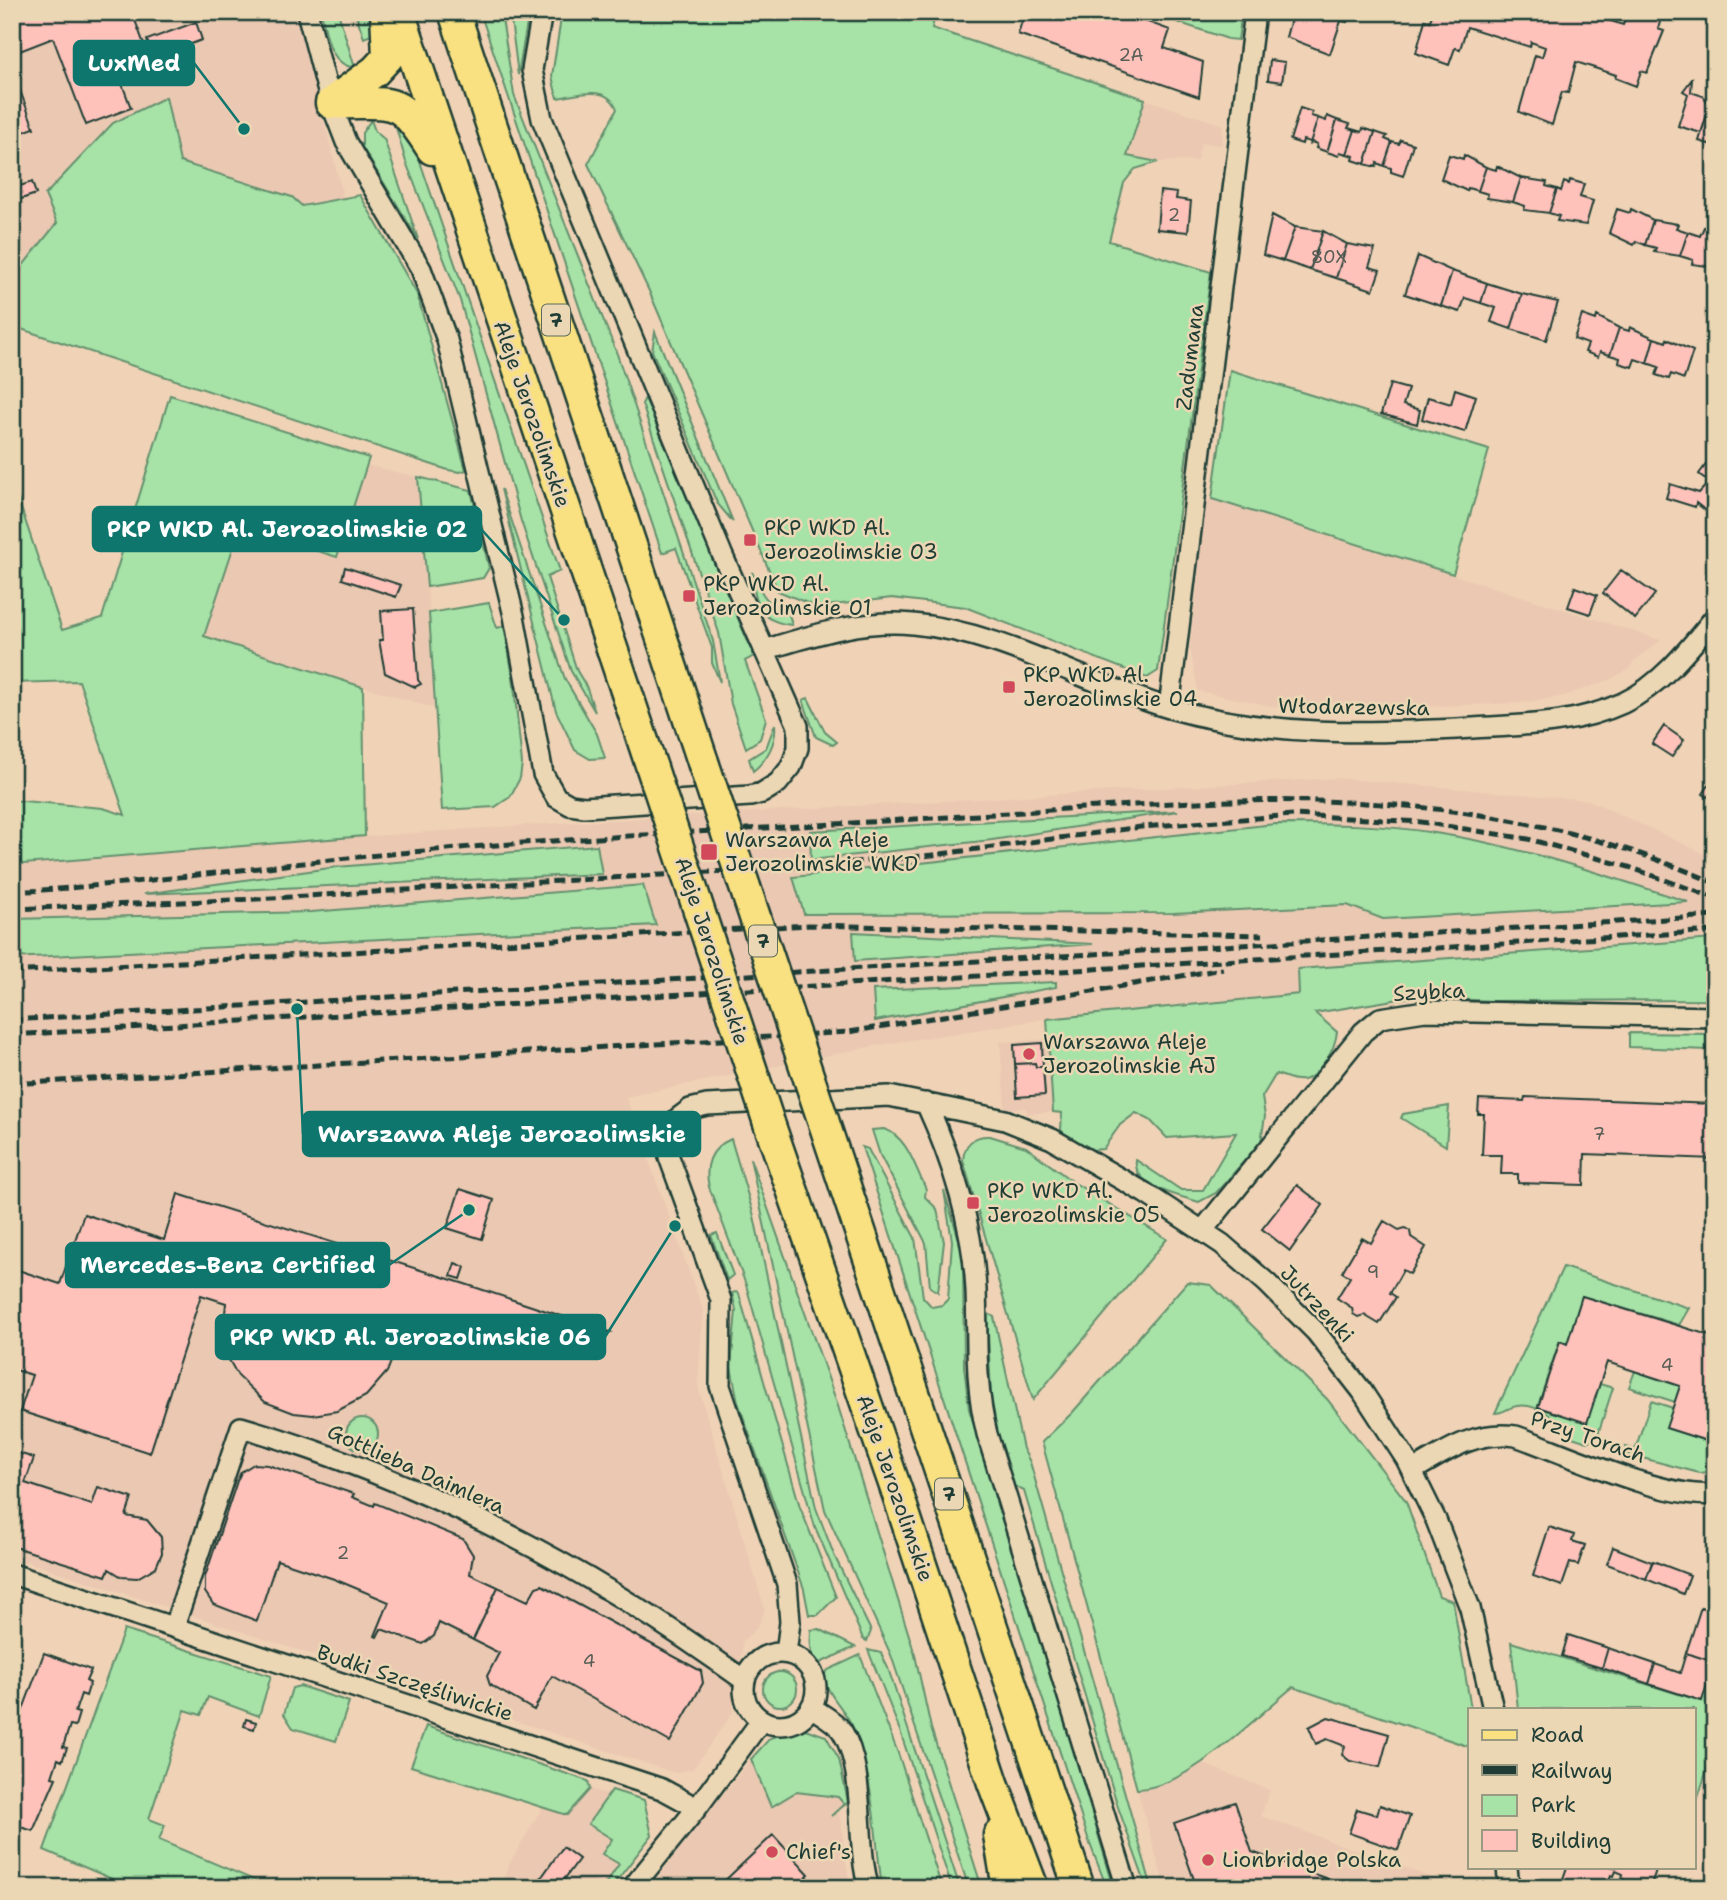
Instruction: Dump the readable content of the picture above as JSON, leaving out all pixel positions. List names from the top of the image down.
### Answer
{
  "streets": {
    "main road": ["7", "Aleje Jerozolimskie"],
    "street": [
      "Zadumana",
      "Włodarzewska",
      "Szybka",
      "Jutrzenki",
      "Przy Torach",
      "Gottlieba Daimlera",
      "Budki Szczęśliwickie"
    ]
  },
  "crossings": [
    ["Zadumana", "Włodarzewska"],
    ["Szybka", "Jutrzenki"],
    ["Jutrzenki", "Przy Torach"],
    ["Jutrzenki", "Gottlieba Daimlera"],
    ["Gottlieba Daimlera", "Budki Szczęśliwickie"]
  ],
  "places": {
    "other": [
      "LuxMed",
      "PKP WKD Al. Jerozolimskie 02",
      "Warszawa Aleje Jerozolimskie",
      "Warszawa Aleje Jerozolimskie AJ",
      "Mercedes-Benz Certified",
      "PKP WKD Al. Jerozolimskie 06",
      "Chief's",
      "Lionbridge Polska"
    ],
    "transit": [
      "PKP WKD Al. Jerozolimskie 03",
      "PKP WKD Al. Jerozolimskie 01",
      "PKP WKD Al. Jerozolimskie 04",
      "Warszawa Aleje Jerozolimskie WKD",
      "PKP WKD Al. Jerozolimskie 05"
    ]
  },
  "house_numbers": [
    "2A",
    "2",
    "80X",
    "7",
    "9",
    "4",
    "2",
    "4"
  ],
  "legend": [
    "Road",
    "Railway",
    "Park",
    "Building"
  ]
}
